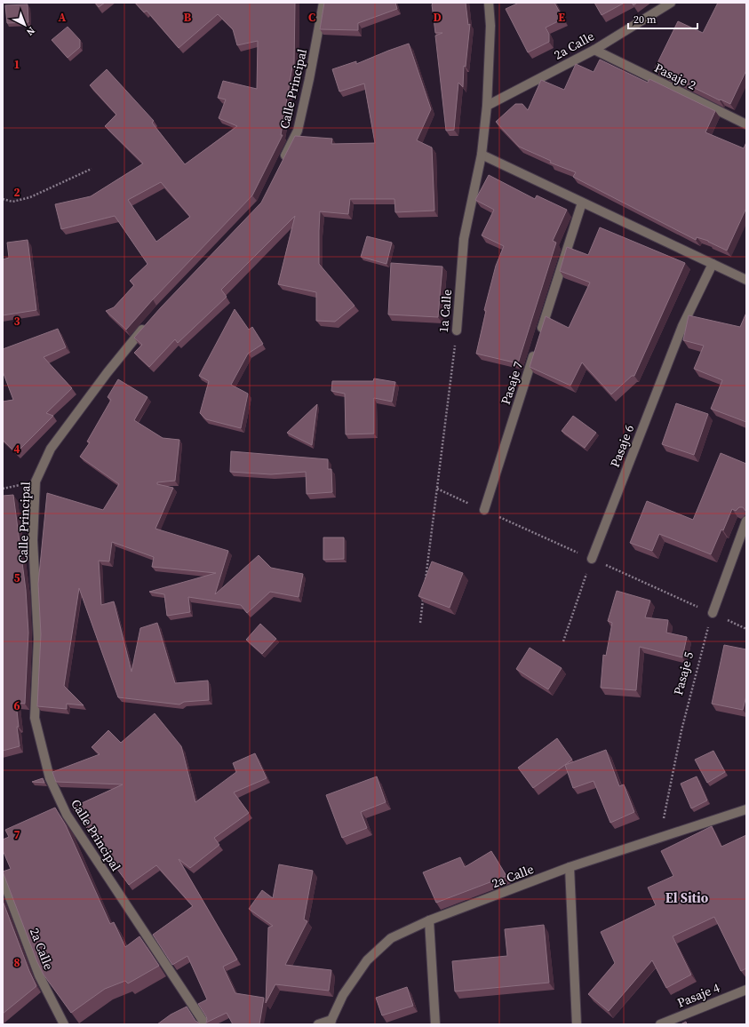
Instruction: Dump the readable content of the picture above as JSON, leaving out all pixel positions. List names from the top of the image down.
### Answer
{
  "streets": {
    "street": [
      "2a Calle",
      "Pasaje 2",
      "Calle Principal",
      "1a Calle",
      "Pasaje 7",
      "Pasaje 6",
      "Pasaje 4"
    ],
    "path": ["Pasaje 5"]
  },
  "crossings": [
    ["2a Calle", "Pasaje 2"],
    ["2a Calle", "1a Calle"],
    ["2a Calle", "Pasaje 5"]
  ],
  "districts": ["El Sitio"],
  "scale_bar": "20 m",
  "north": "bottom right",
  "grid": {
    "columns": [
      "A",
      "B",
      "C",
      "D",
      "E"
    ],
    "rows": [
      "1",
      "2",
      "3",
      "4",
      "5",
      "6",
      "7",
      "8"
    ]
  }
}
